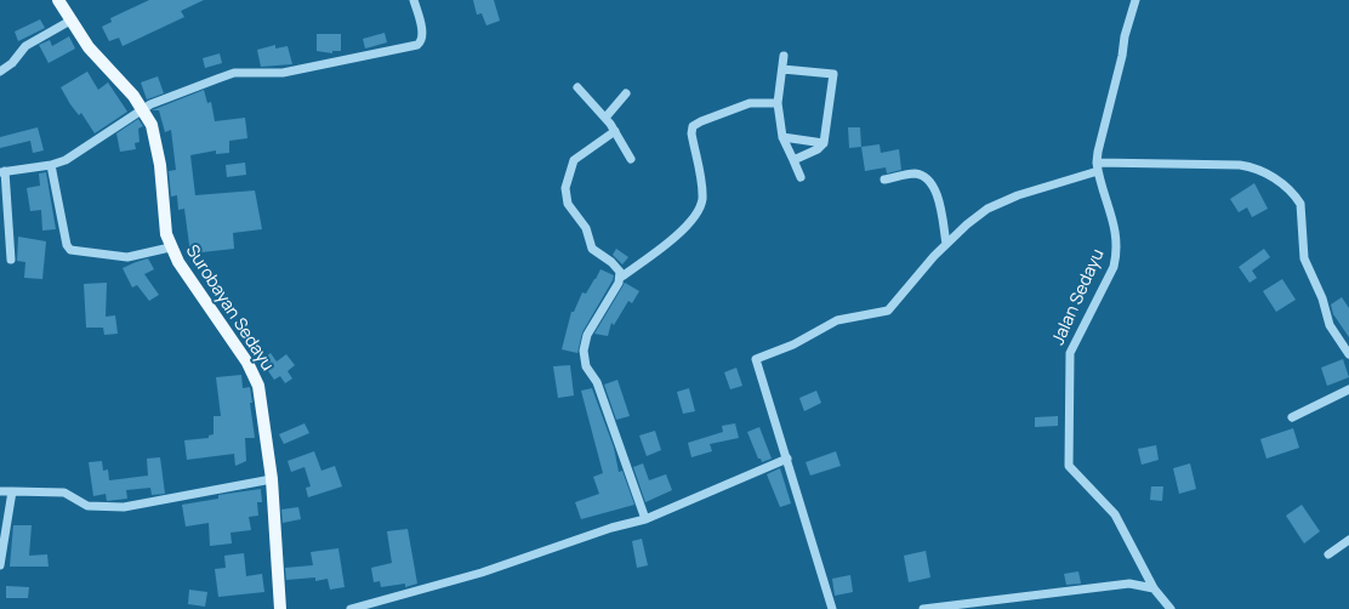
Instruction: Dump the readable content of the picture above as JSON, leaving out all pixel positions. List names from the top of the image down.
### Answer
{
  "streets": {
    "main road": ["Surobayan Sedayu"],
    "street": ["Jalan Sedayu"]
  }
}
